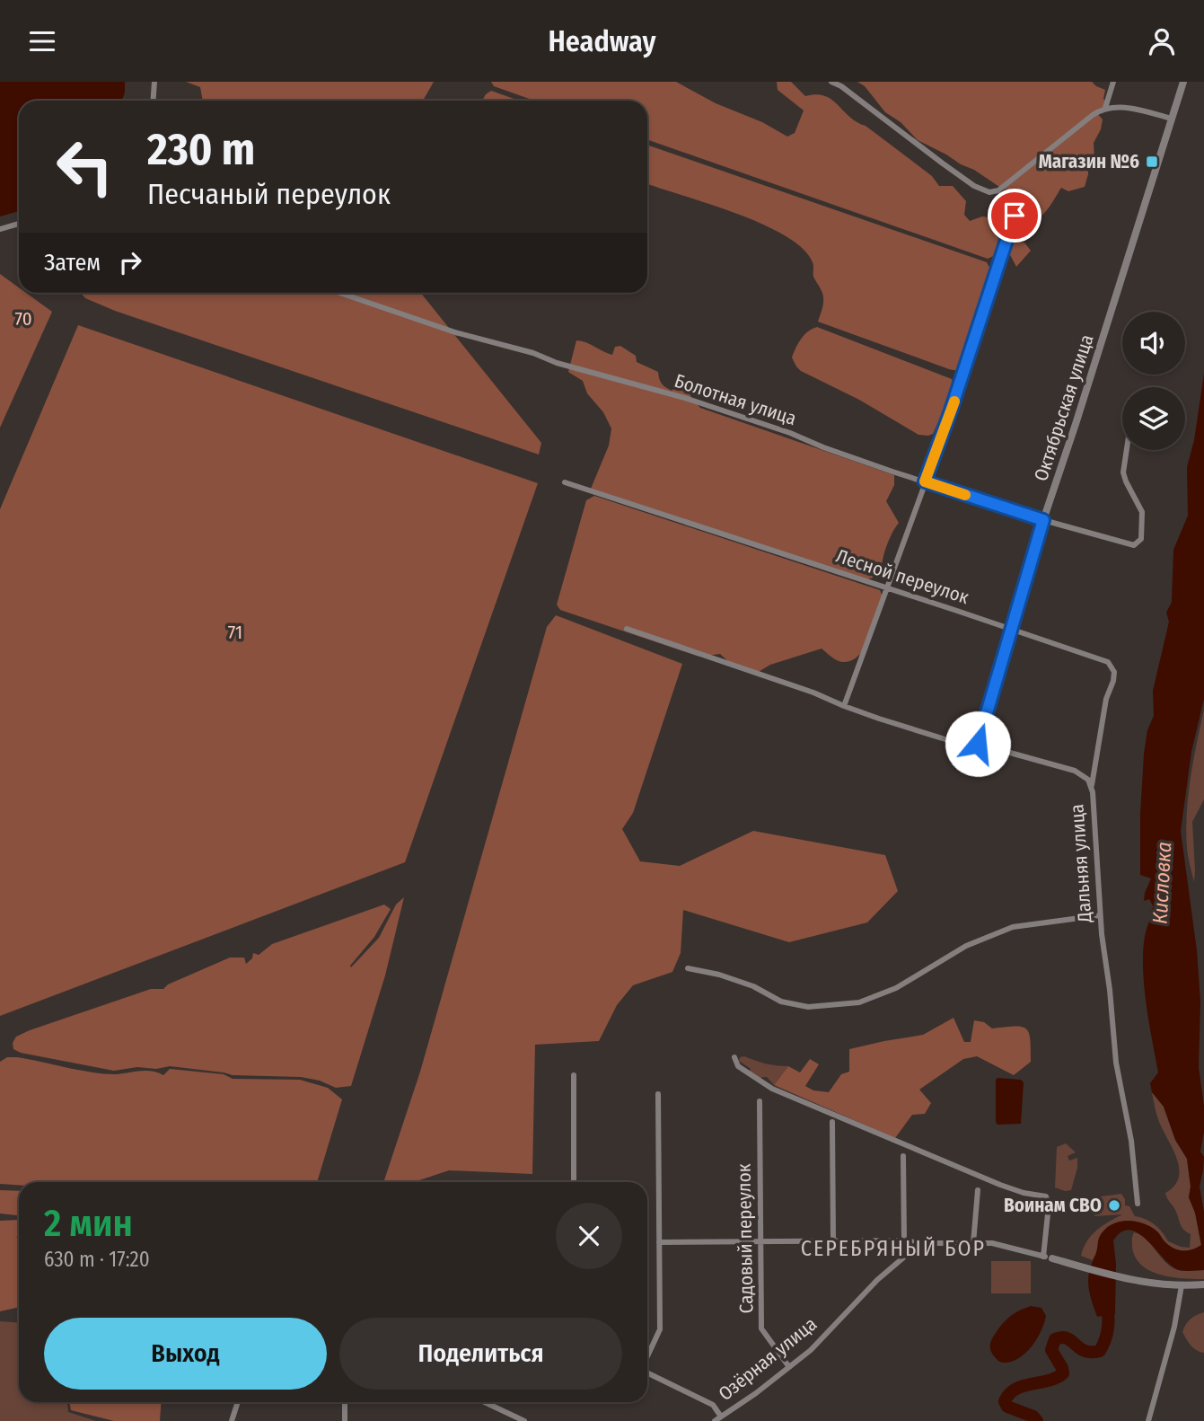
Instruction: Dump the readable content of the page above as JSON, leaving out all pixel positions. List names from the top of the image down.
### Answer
{
  "streets": {
    "street": [
      "Болотная улица",
      "Октябрьская улица",
      "Лесной переулок",
      "Дальняя улица",
      "Садовый переулок",
      "Озёрная улица"
    ]
  },
  "crossings": [
    ["Болотная улица", "Октябрьская улица"],
    ["Октябрьская улица", "Лесной переулок"],
    ["Октябрьская улица", "Дальняя улица"],
    ["Лесной переулок", "Дальняя улица"],
    ["Садовый переулок", "Озёрная улица"]
  ],
  "districts": ["СЕРЕБРЯНЫЙ БОР"],
  "water": ["Кисловка"],
  "parks": ["70", "71"],
  "places": {
    "transit": ["Магазин №6"],
    "other": ["Воинам СВО"]
  },
  "page": {
    "header": "Headway",
    "turn": ["230 m", "Песчаный переулок"],
    "then": "Затем",
    "heading": ["2 мин", "630 m · 17:20"],
    "buttons": ["Выход", "Поделиться"]
  }
}
